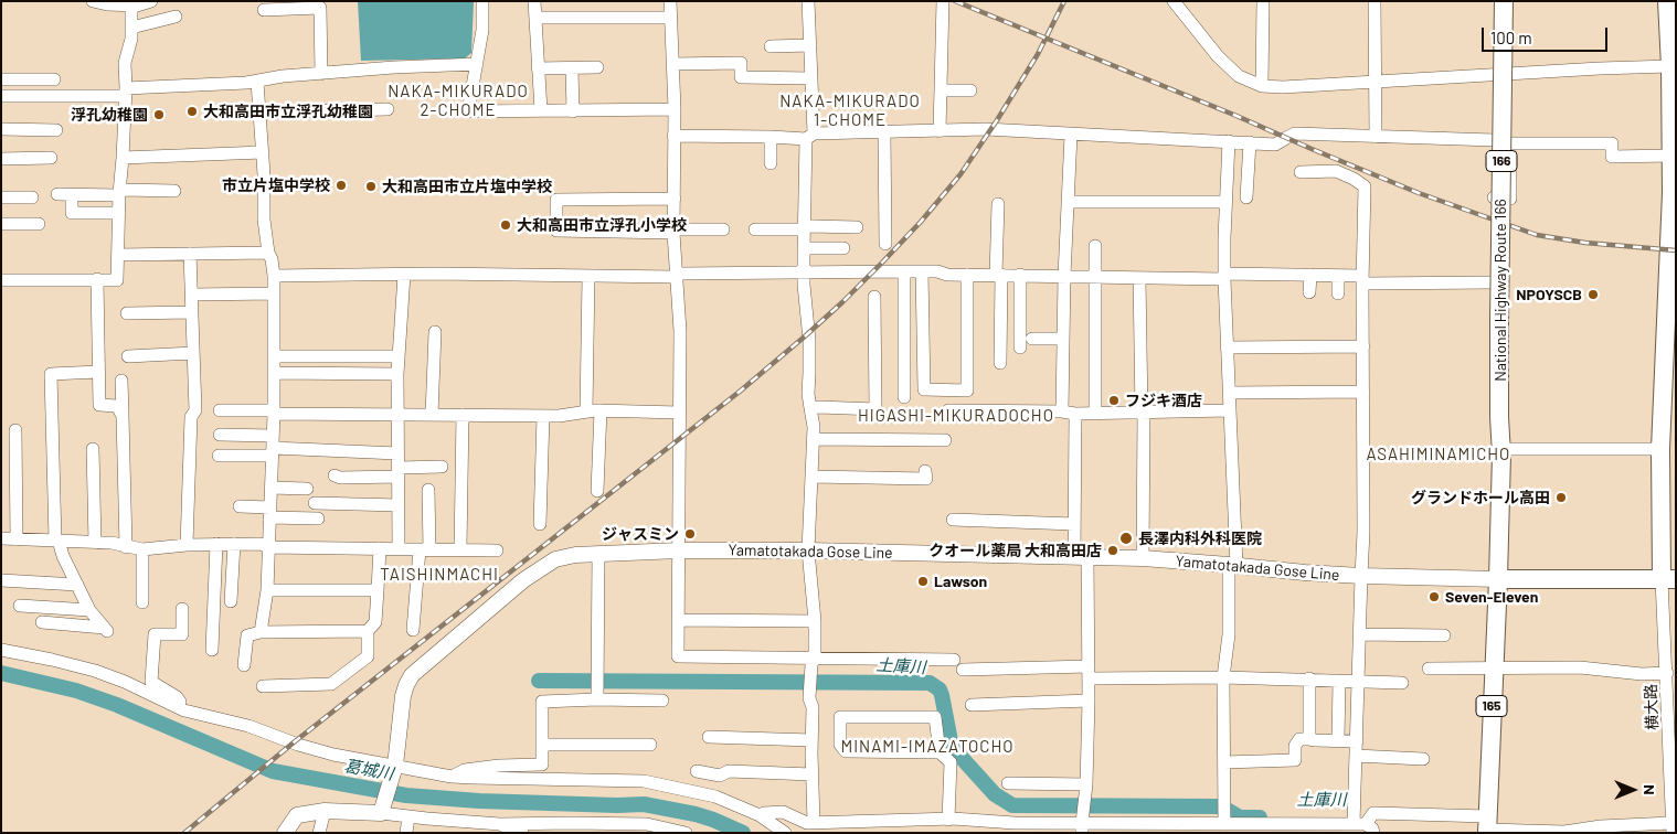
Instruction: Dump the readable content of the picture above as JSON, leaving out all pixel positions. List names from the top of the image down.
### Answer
{
  "streets": {
    "highway": ["166", "National Highway Route 166", "165"],
    "main road": ["Yamatotakada Gose Line"],
    "street": ["横大路"]
  },
  "crossings": [
    ["National Highway Route 166", "Yamatotakada Gose Line"],
    ["National Highway Route 166", "165"],
    ["Yamatotakada Gose Line", "165"]
  ],
  "districts": [
    "NAKA-MIKURADO 2-CHOME",
    "NAKA-MIKURADO 1-CHOME",
    "HIGASHI-MIKURADOCHO",
    "ASAHIMINAMICHO",
    "TAISHINMACHI",
    "MINAMI-IMAZATOCHO"
  ],
  "water": ["土庫川", "葛城川"],
  "places": [
    "大和高田市立浮孔幼稚園",
    "浮孔幼稚園",
    "市立片塩中学校",
    "大和高田市立片塩中学校",
    "大和高田市立浮孔小学校",
    "NPOYSCB",
    "フジキ酒店",
    "グランドホール高田",
    "ジャスミン",
    "長澤内科外科医院",
    "クオール薬局 大和高田店",
    "Lawson",
    "Seven-Eleven"
  ],
  "scale_bar": "100 m",
  "north": "right"
}
